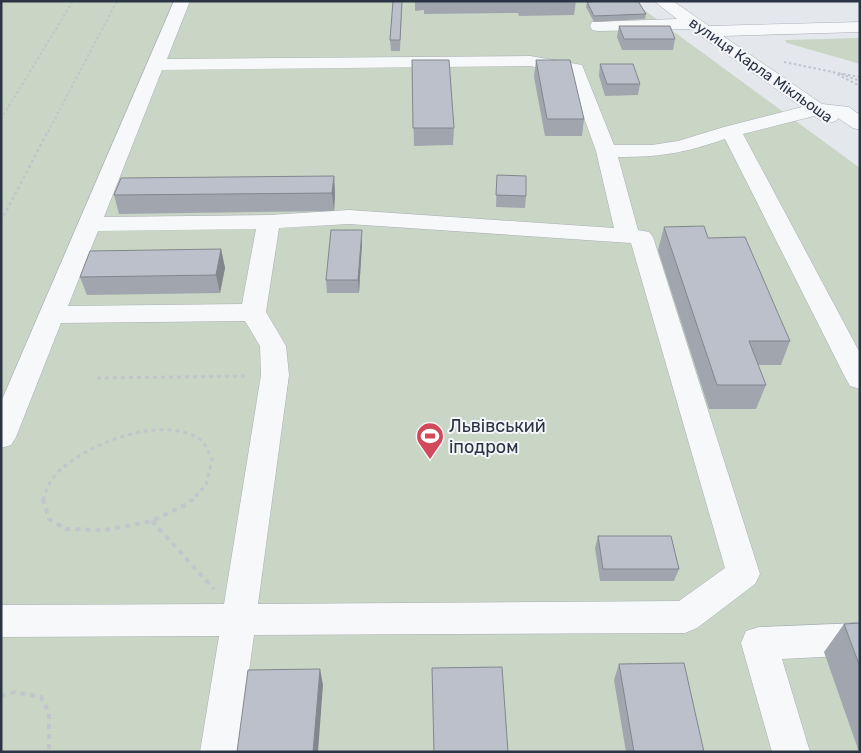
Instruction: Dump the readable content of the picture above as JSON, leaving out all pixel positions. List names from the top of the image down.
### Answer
{
  "streets": {
    "street": ["вулиця Карла Мікльоша"]
  },
  "places": {
    "sports": ["Львівський іподром"]
  }
}
